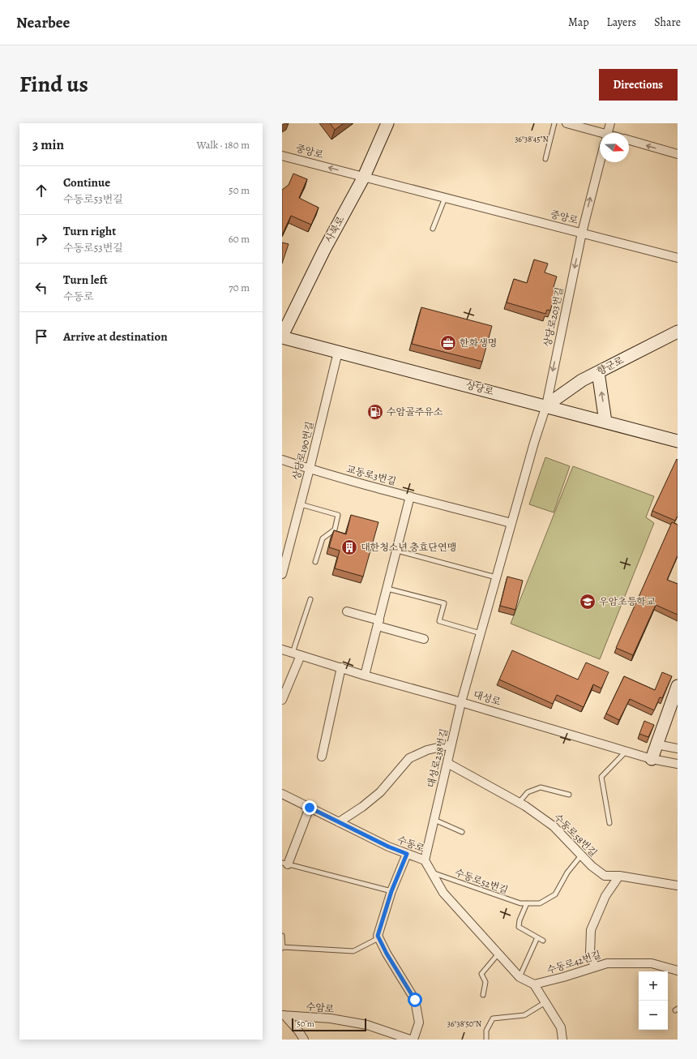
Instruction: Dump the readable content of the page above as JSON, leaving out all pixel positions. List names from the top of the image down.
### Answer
{
  "streets": {
    "street": [
      "중앙로",
      "사북로",
      "상당로203번길",
      "향군로",
      "상당로",
      "상당로190번길",
      "교동로3번길",
      "대성로",
      "대성로238번길",
      "수동로58번길",
      "수동로",
      "수동로42번길",
      "수암로"
    ],
    "lane": ["수동로52번길"]
  },
  "crossings": [
    ["중앙로", "사북로"],
    ["중앙로", "상당로203번길"],
    ["사북로", "상당로"],
    ["상당로203번길", "향군로"],
    ["상당로203번길", "상당로"],
    ["상당로203번길", "교동로3번길"],
    ["상당로203번길", "대성로238번길"],
    ["향군로", "상당로"],
    ["상당로", "상당로190번길"],
    ["상당로190번길", "교동로3번길"],
    ["대성로", "대성로238번길"],
    ["대성로238번길", "수동로58번길"],
    ["대성로238번길", "수동로"],
    ["수동로58번길", "수동로52번길"],
    ["수동로", "수동로52번길"],
    ["수동로", "수동로42번길"]
  ],
  "places": {
    "office": ["한화생명"],
    "fuel station": ["수암골주유소"],
    "building": ["대한청소년 충효단연맹"],
    "school or university": ["우암초등학교"]
  },
  "scale_bar": "50 m",
  "north": "right",
  "page": {
    "header": "Nearbee",
    "nav": ["Map", "Layers", "Share"],
    "title": "Find us",
    "buttons": "Directions",
    "heading": ["3 min", "Walk · 180 m"],
    "list": [
      ["Continue", "수동로53번길", "50 m"],
      ["Turn right", "수동로53번길", "60 m"],
      ["Turn left", "수동로", "70 m"],
      "Arrive at destination"
    ],
    "map_buttons": ["+", "−"],
    "scale": "50 m"
  },
  "coordinates": ["36°38'45\"N", "36°38'50\"N"]
}
